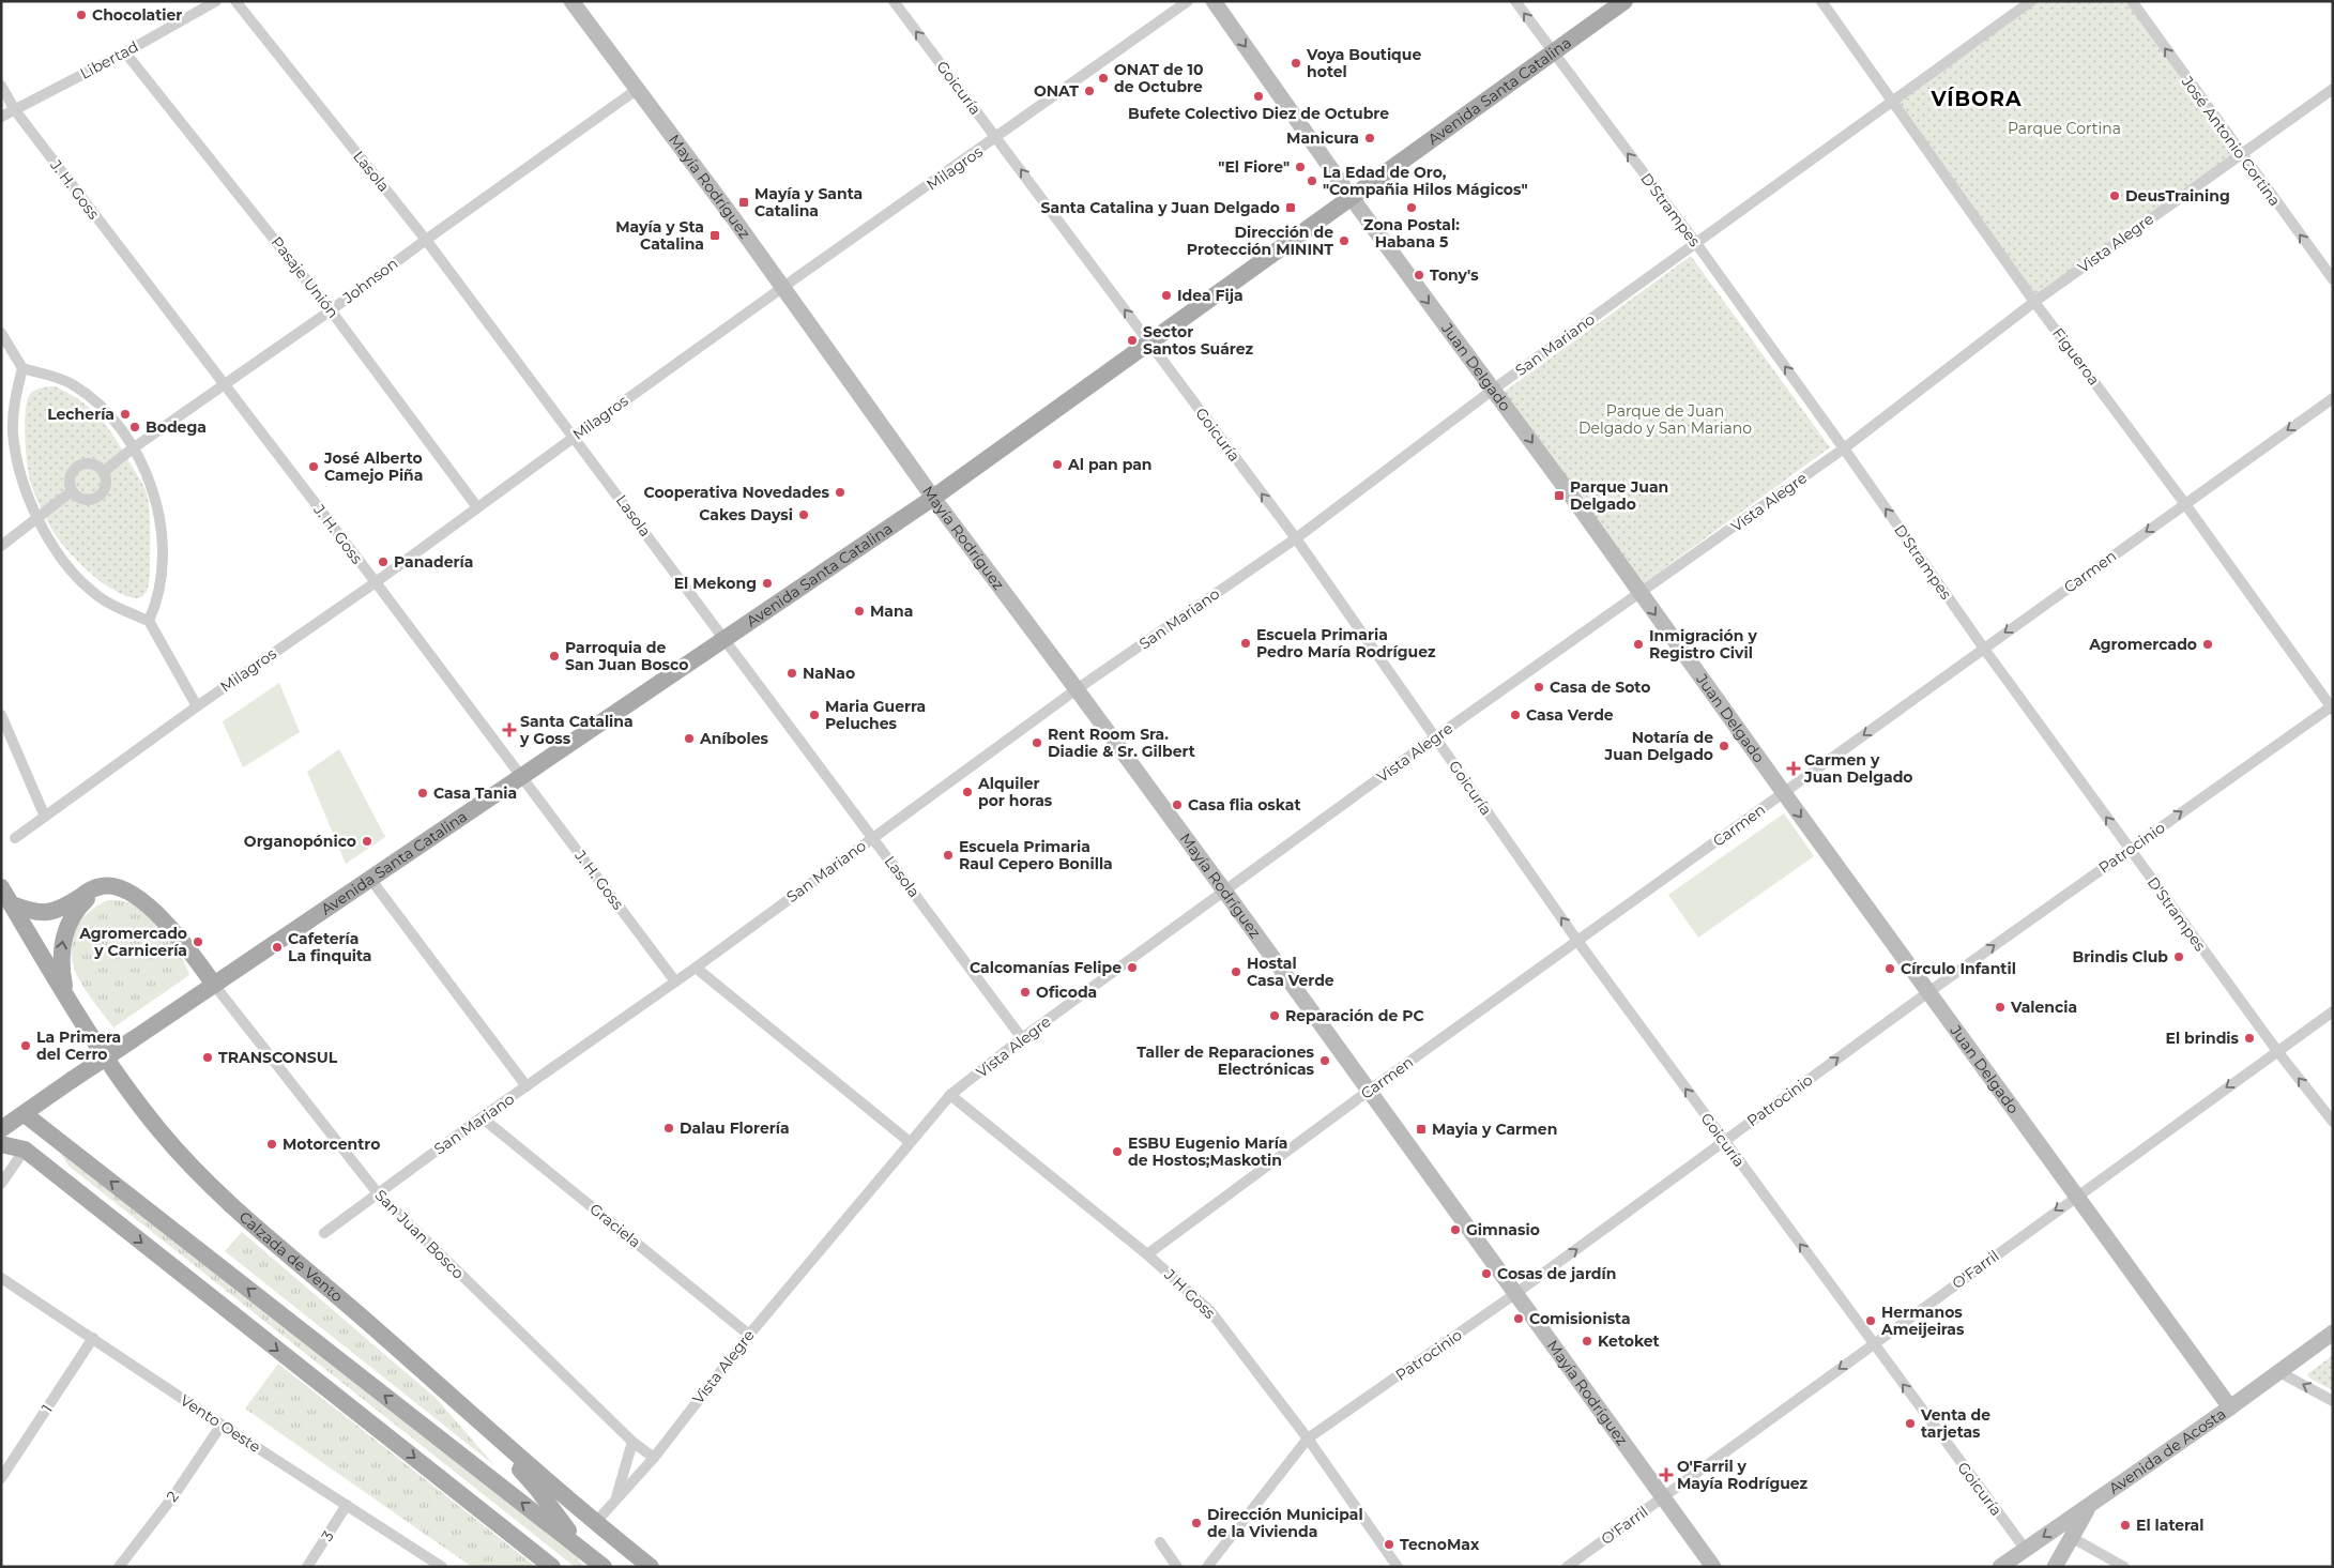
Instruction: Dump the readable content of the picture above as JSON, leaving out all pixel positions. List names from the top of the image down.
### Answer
{
  "streets": {
    "main road": [
      "Avenida Santa Catalina",
      "Mayía Rodríguez",
      "Juan Delgado",
      "Calzada de Vento",
      "Avenida de Acosta"
    ],
    "street": [
      "Libertad",
      "Goicuría",
      "José Antonio Cortina",
      "Milagros",
      "Lasola",
      "J. H. Goss",
      "D'Strampes",
      "Vista Alegre",
      "Pasaje Unión",
      "Johnson",
      "San Mariano",
      "Figueroa",
      "Carmen",
      "Patrocinio",
      "Graciela",
      "San Juan Bosco",
      "O'Farril",
      "J H Goss",
      "1",
      "Vento Oeste",
      "2",
      "3"
    ]
  },
  "crossings": [
    ["Libertad", "J. H. Goss"],
    ["Libertad", "Pasaje Unión"],
    ["Goicuría", "Avenida Santa Catalina"],
    ["Goicuría", "Milagros"],
    ["Goicuría", "Vista Alegre"],
    ["Goicuría", "San Mariano"],
    ["Goicuría", "Carmen"],
    ["Goicuría", "Patrocinio"],
    ["Goicuría", "O'Farril"],
    ["Goicuría", "Avenida de Acosta"],
    ["Avenida Santa Catalina", "Lasola"],
    ["Avenida Santa Catalina", "Mayía Rodríguez"],
    ["Avenida Santa Catalina", "J. H. Goss"],
    ["Avenida Santa Catalina", "D'Strampes"],
    ["Avenida Santa Catalina", "Juan Delgado"],
    ["Avenida Santa Catalina", "San Juan Bosco"],
    ["José Antonio Cortina", "Vista Alegre"],
    ["Milagros", "Lasola"],
    ["Milagros", "Mayía Rodríguez"],
    ["Milagros", "J. H. Goss"],
    ["Milagros", "Pasaje Unión"],
    ["Lasola", "Vista Alegre"],
    ["Lasola", "Johnson"],
    ["Lasola", "San Mariano"],
    ["Mayía Rodríguez", "Vista Alegre"],
    ["Mayía Rodríguez", "Johnson"],
    ["Mayía Rodríguez", "San Mariano"],
    ["Mayía Rodríguez", "Carmen"],
    ["Mayía Rodríguez", "Patrocinio"],
    ["Mayía Rodríguez", "O'Farril"],
    ["J. H. Goss", "Johnson"],
    ["J. H. Goss", "San Mariano"],
    ["D'Strampes", "Vista Alegre"],
    ["D'Strampes", "San Mariano"],
    ["D'Strampes", "Carmen"],
    ["D'Strampes", "Patrocinio"],
    ["D'Strampes", "O'Farril"],
    ["Vista Alegre", "Figueroa"],
    ["Vista Alegre", "Juan Delgado"],
    ["Vista Alegre", "Graciela"],
    ["Vista Alegre", "San Juan Bosco"],
    ["Vista Alegre", "Calzada de Vento"],
    ["Vista Alegre", "J H Goss"],
    ["Pasaje Unión", "Johnson"],
    ["San Mariano", "Figueroa"],
    ["San Mariano", "Juan Delgado"],
    ["San Mariano", "Graciela"],
    ["San Mariano", "San Juan Bosco"],
    ["Figueroa", "Carmen"],
    ["Figueroa", "Patrocinio"],
    ["Juan Delgado", "Carmen"],
    ["Juan Delgado", "Patrocinio"],
    ["Juan Delgado", "O'Farril"],
    ["Juan Delgado", "Avenida de Acosta"],
    ["Carmen", "J H Goss"],
    ["Patrocinio", "J H Goss"],
    ["1", "Vento Oeste"],
    ["Vento Oeste", "2"],
    ["Vento Oeste", "3"]
  ],
  "one_way": [
    "Goicuría",
    "José Antonio Cortina",
    "D'Strampes",
    "Juan Delgado",
    "Carmen",
    "Patrocinio",
    "O'Farril"
  ],
  "districts": ["VÍBORA"],
  "parks": ["Parque Cortina", "Parque de Juan Delgado y San Mariano"],
  "places": {
    "other": [
      "Chocolatier",
      "Voya Boutique hotel",
      "ONAT de 10 de Octubre",
      "ONAT",
      "Bufete Colectivo Diez de Octubre",
      "Manicura",
      "\"El Fiore\"",
      "La Edad de Oro, \"Compañia Hilos Mágicos\"",
      "DeusTraining",
      "Zona Postal: Habana 5",
      "Dirección de Protección MININT",
      "Tony's",
      "Idea Fija",
      "Sector Santos Suárez",
      "Lechería",
      "Bodega",
      "Al pan pan",
      "José Alberto Camejo Piña",
      "Cooperativa Novedades",
      "Cakes Daysi",
      "Panadería",
      "El Mekong",
      "Mana",
      "Escuela Primaria Pedro María Rodríguez",
      "Inmigración y Registro Civil",
      "Agromercado",
      "Parroquia de San Juan Bosco",
      "NaNao",
      "Casa de Soto",
      "Maria Guerra Peluches",
      "Casa Verde",
      "Aníboles",
      "Rent Room Sra. Diadie & Sr. Gilbert",
      "Notaría de Juan Delgado",
      "Alquiler por horas",
      "Casa Tania",
      "Casa flia oskat",
      "Organopónico",
      "Escuela Primaria Raul Cepero Bonilla",
      "Agromercado y Carnicería",
      "Cafetería La finquita",
      "Brindis Club",
      "Calcomanías Felipe",
      "Círculo Infantil",
      "Hostal Casa Verde",
      "Oficoda",
      "Valencia",
      "Reparación de PC",
      "El brindis",
      "La Primera del Cerro",
      "TRANSCONSUL",
      "Taller de Reparaciones Electrónicas",
      "Dalau Florería",
      "Motorcentro",
      "ESBU Eugenio María de Hostos;Maskotin",
      "Gimnasio",
      "Cosas de jardín",
      "Comisionista",
      "Hermanos Ameijeiras",
      "Ketoket",
      "Venta de tarjetas",
      "Dirección Municipal de la Vivienda",
      "El lateral",
      "TecnoMax"
    ],
    "transit": [
      "Mayía y Santa Catalina",
      "Santa Catalina y Juan Delgado",
      "Mayía y Sta Catalina",
      "Parque Juan Delgado",
      "Mayia y Carmen"
    ],
    "health": ["Santa Catalina y Goss", "Carmen y Juan Delgado", "O'Farril y Mayía Rodríguez"]
  }
}
